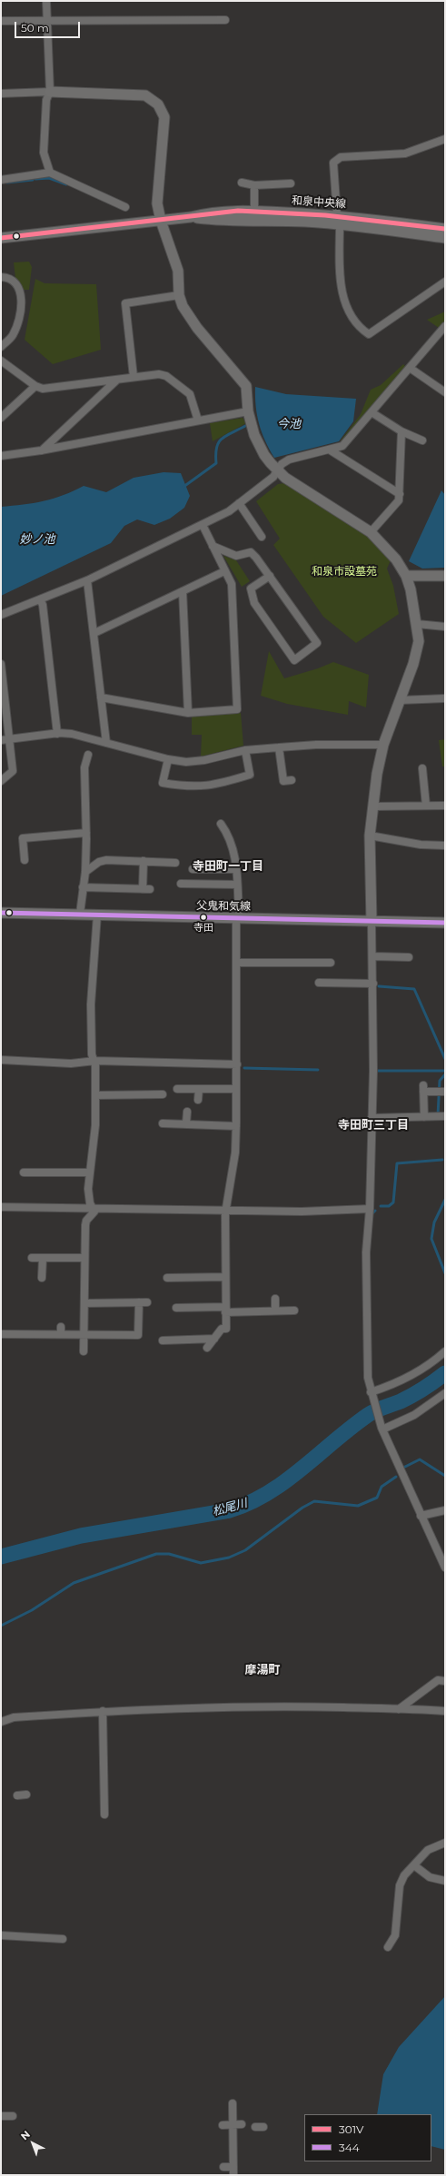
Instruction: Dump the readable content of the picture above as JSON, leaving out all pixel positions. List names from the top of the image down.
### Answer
{
  "streets": {
    "street": ["和泉中央線", "父鬼和気線"]
  },
  "districts": ["寺田町一丁目", "寺田町三丁目", "摩湯町"],
  "water": ["今池", "妙ノ池", "松尾川"],
  "parks": ["和泉市設墓苑"],
  "places": ["寺田"],
  "lines": ["transit line 301V", "transit line 344"],
  "legend": ["301V", "344"],
  "scale_bar": "50 m",
  "north": "top left"
}
